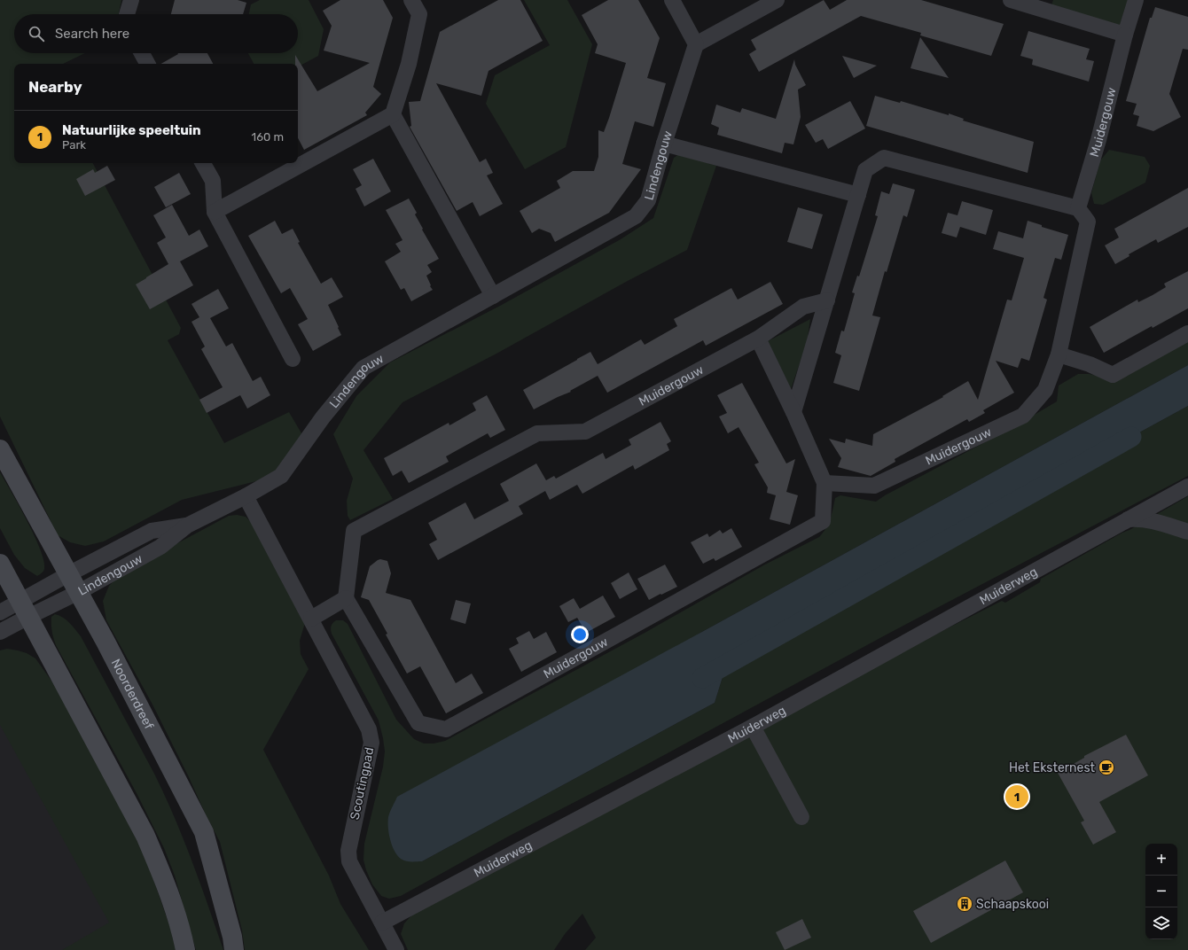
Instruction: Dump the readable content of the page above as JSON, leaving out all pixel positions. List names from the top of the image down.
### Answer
{
  "streets": {
    "main road": ["Noorderdreef"],
    "street": [
      "Muidergouw",
      "Lindengouw",
      "Muiderweg",
      "Scoutingpad"
    ]
  },
  "crossings": [
    ["Lindengouw", "Noorderdreef"],
    ["Muiderweg", "Scoutingpad"]
  ],
  "places": {
    "cafe": ["Het Eksternest"],
    "building": ["Schaapskooi"]
  },
  "page": {
    "search": "Search here",
    "heading": "Nearby",
    "list": [
      {
        "mark": "1",
        "name": "Natuurlijke speeltuin",
        "note": "Park",
        "value": "160 m"
      }
    ],
    "pins": "1",
    "map_buttons": ["+", "−"]
  }
}
